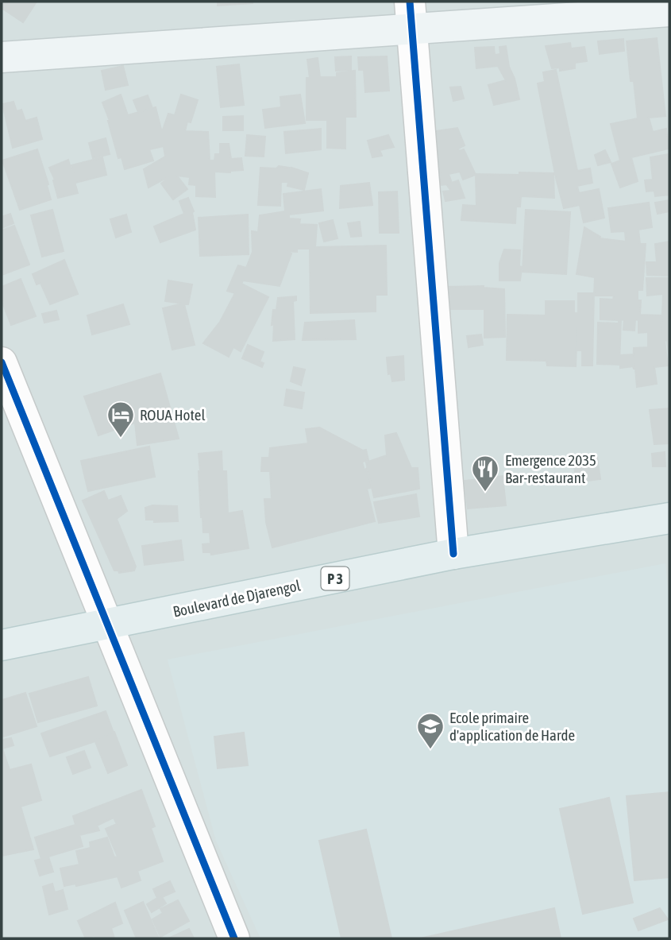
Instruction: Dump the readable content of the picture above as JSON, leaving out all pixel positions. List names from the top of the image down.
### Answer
{
  "streets": {
    "main road": ["P 3", "Boulevard de Djarengol"]
  },
  "places": {
    "hotel": ["ROUA Hotel"],
    "restaurant": ["Emergence 2035 Bar-restaurant"],
    "school or university": ["Ecole primaire d'application de Harde"]
  }
}
